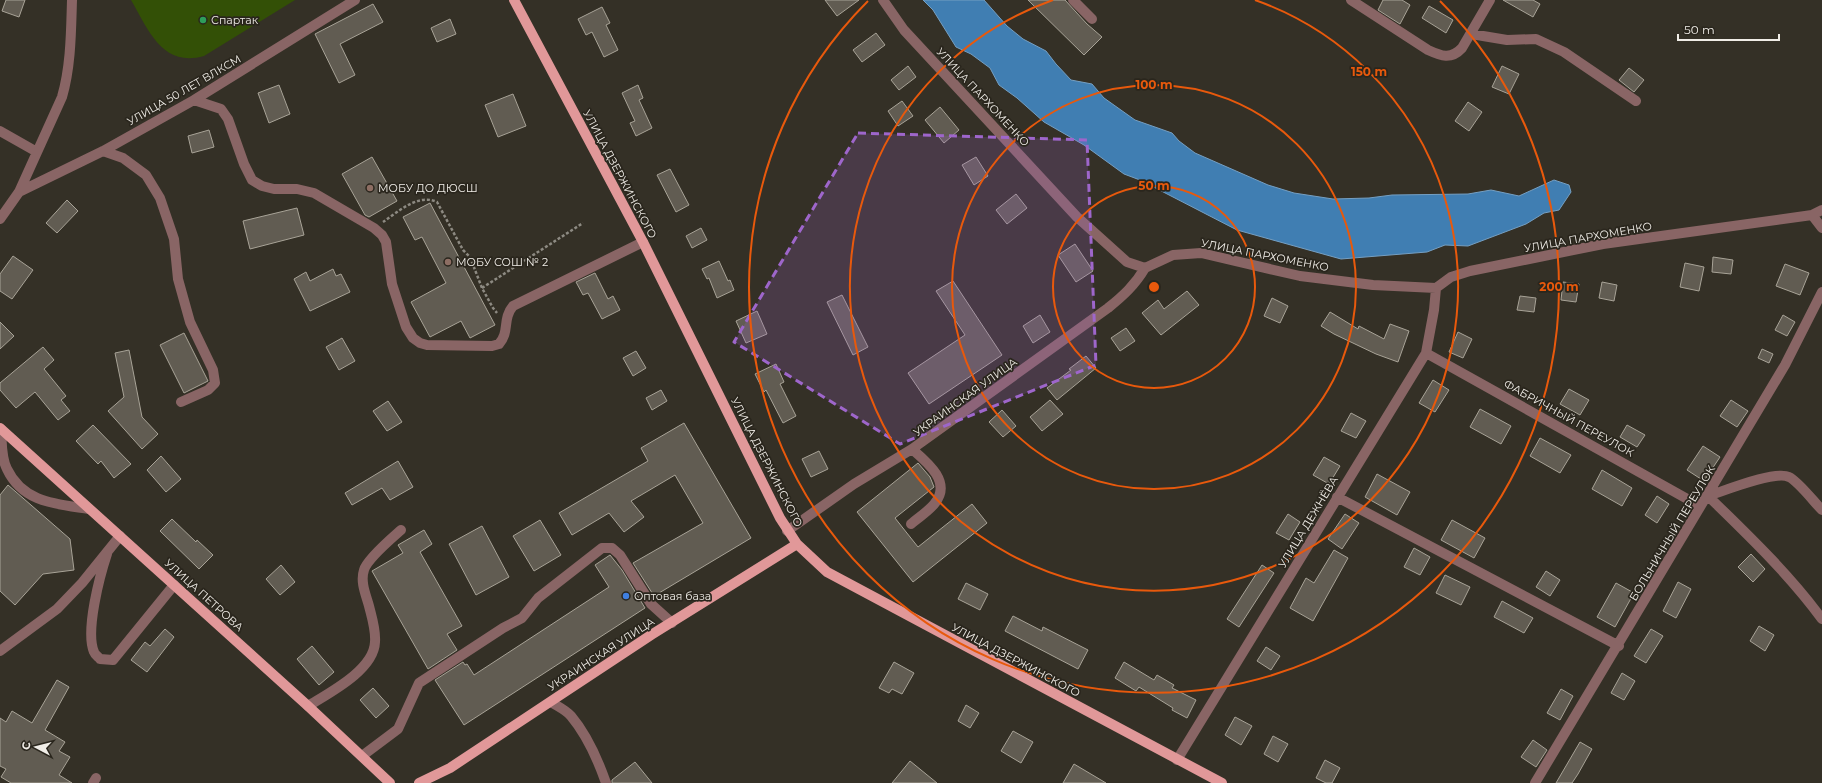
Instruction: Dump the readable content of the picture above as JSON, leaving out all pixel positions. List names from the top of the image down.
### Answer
{
  "streets": {
    "main road": ["УЛИЦА ДЗЕРЖИНСКОГО", "УКРАИНСКАЯ УЛИЦА", "УЛИЦА ПЕТРОВА"],
    "street": [
      "УЛИЦА 50 ЛЕТ ВЛКСМ",
      "УЛИЦА ПАРХОМЕНКО",
      "ФАБРИЧНЫЙ ПЕРЕУЛОК",
      "УЛИЦА ДЕЖНЁВА",
      "БОЛЬНИЧНЫЙ ПЕРЕУЛОК"
    ]
  },
  "crossings": [
    ["УЛИЦА ПАРХОМЕНКО", "УКРАИНСКАЯ УЛИЦА"],
    ["УЛИЦА ПАРХОМЕНКО", "УЛИЦА ДЕЖНЁВА"],
    ["УЛИЦА ДЗЕРЖИНСКОГО", "УКРАИНСКАЯ УЛИЦА"],
    ["УЛИЦА ДЗЕРЖИНСКОГО", "УЛИЦА ДЕЖНЁВА"],
    ["ФАБРИЧНЫЙ ПЕРЕУЛОК", "УЛИЦА ДЕЖНЁВА"],
    ["ФАБРИЧНЫЙ ПЕРЕУЛОК", "БОЛЬНИЧНЫЙ ПЕРЕУЛОК"]
  ],
  "places": [
    "Спартак",
    "МОБУ ДО ДЮСШ",
    "МОБУ СОШ № 2",
    "Оптовая база"
  ],
  "scale_bar": "50 m",
  "north": "left",
  "rings": [
    "150 m",
    "100 m",
    "50 m",
    "200 m"
  ]
}
